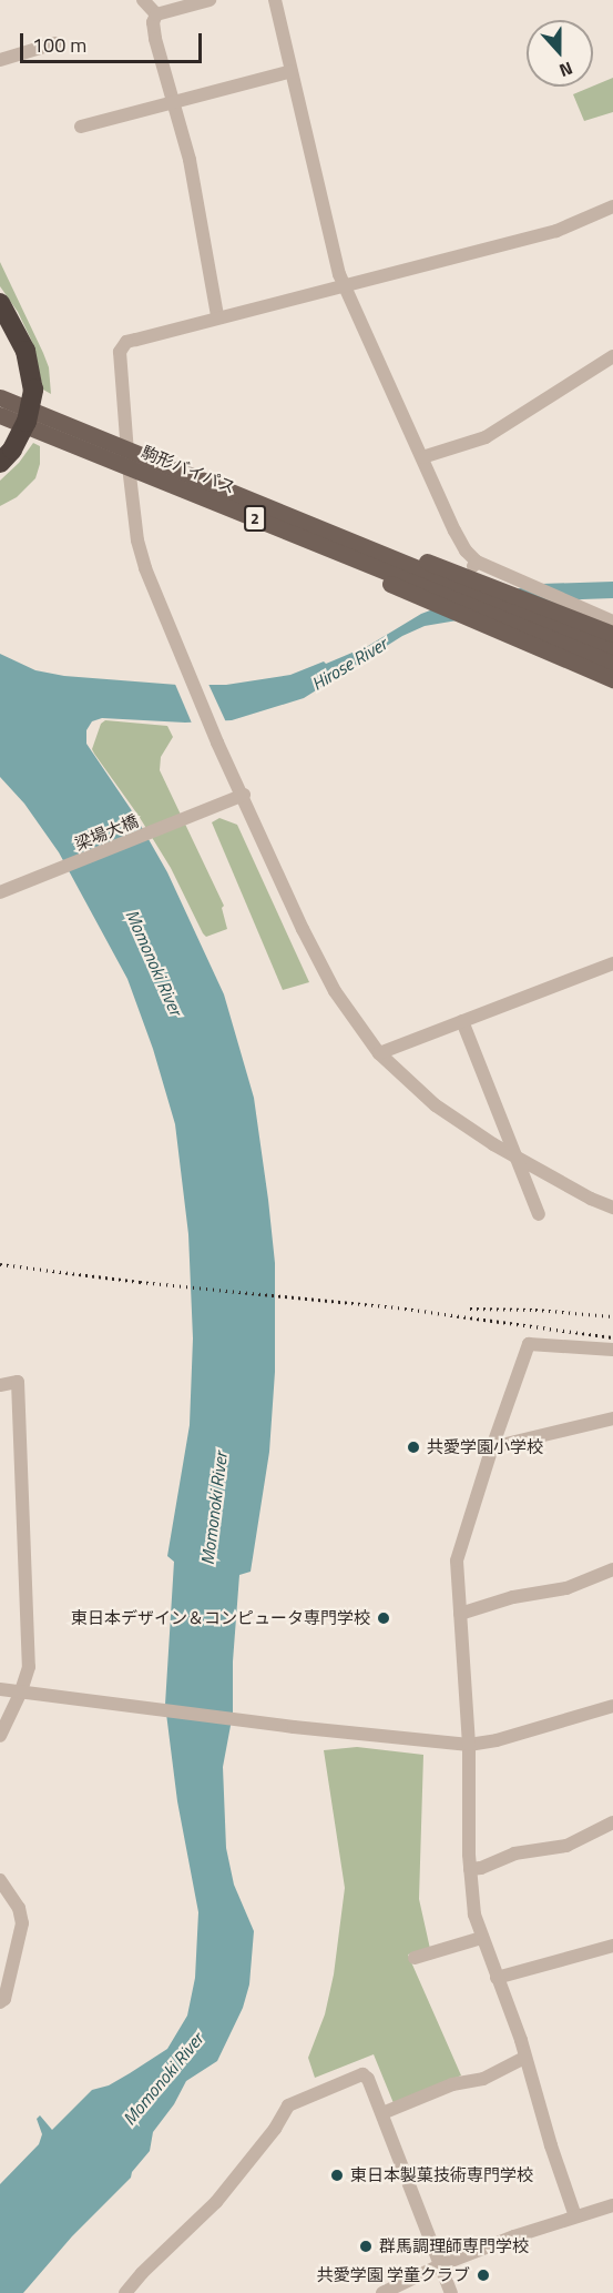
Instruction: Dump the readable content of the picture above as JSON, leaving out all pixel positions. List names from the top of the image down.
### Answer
{
  "streets": {
    "main road": ["駒形バイパス", "2"],
    "street": ["梁場大橋"]
  },
  "crossings": [
    ["駒形バイパス", "2"]
  ],
  "water": ["Hirose River", "Momonoki River"],
  "places": [
    "共愛学園小学校",
    "東日本デザイン＆コンピュータ専門学校",
    "東日本製菓技術専門学校",
    "群馬調理師専門学校",
    "共愛学園 学童クラブ"
  ],
  "scale_bar": "100 m",
  "north": "bottom"
}
